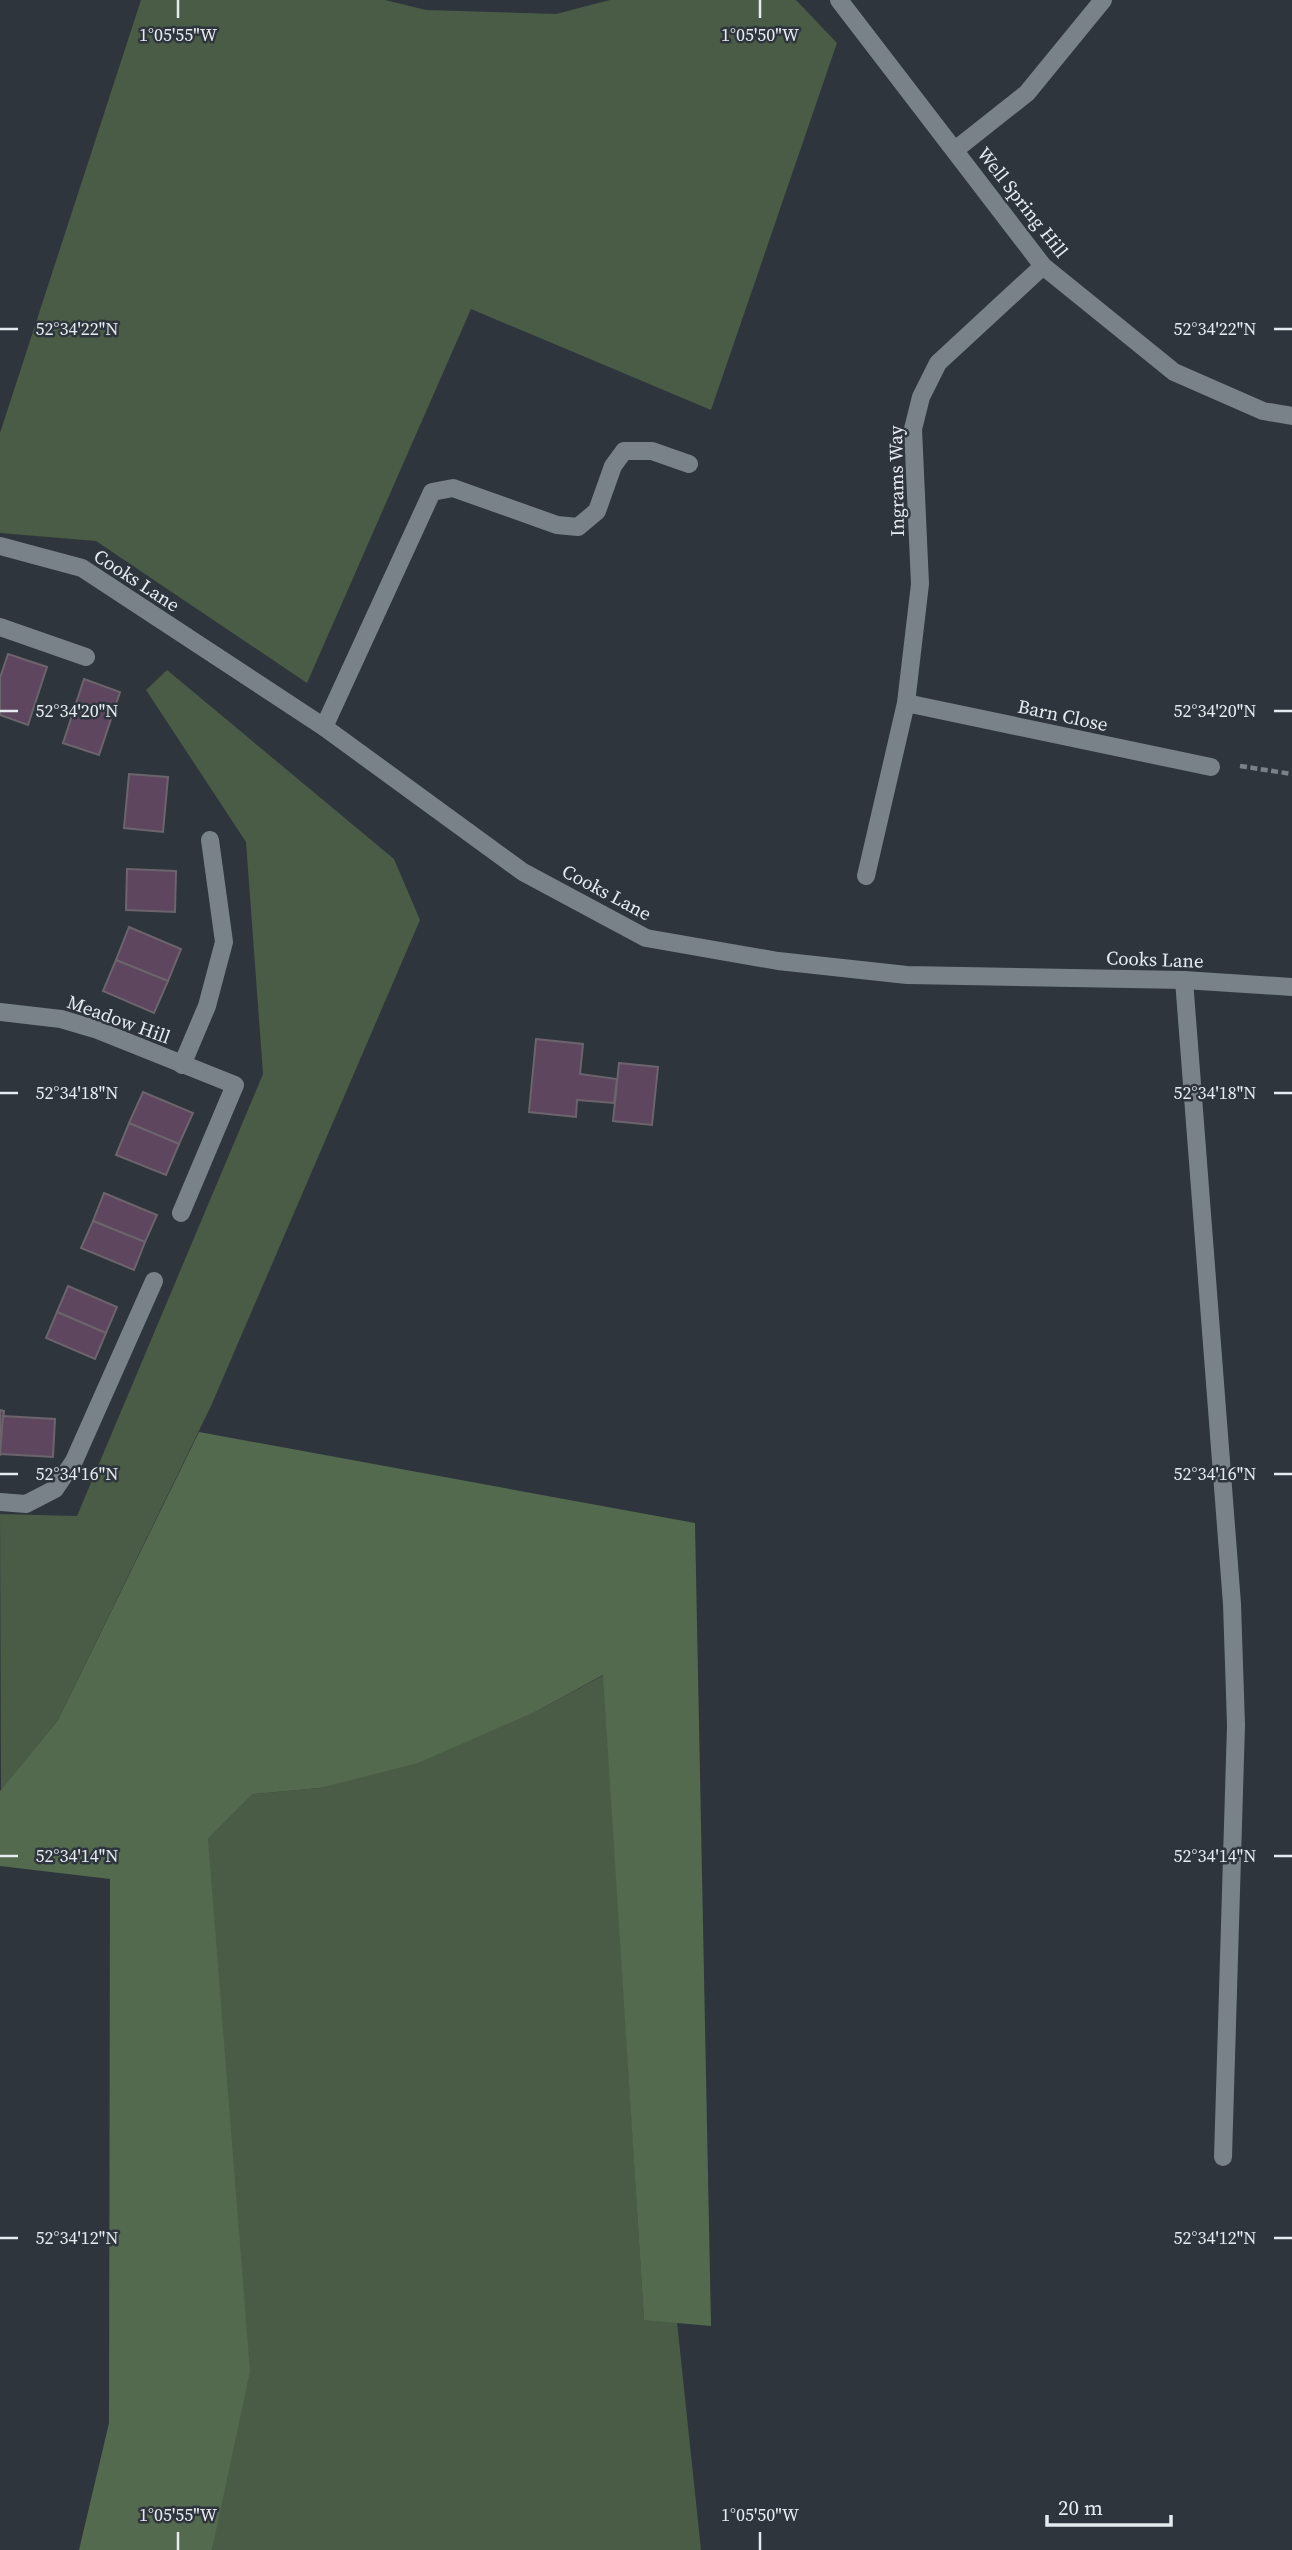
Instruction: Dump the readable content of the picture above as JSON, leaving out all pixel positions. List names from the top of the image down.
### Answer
{
  "streets": {
    "street": [
      "Well Spring Hill",
      "Ingrams Way",
      "Cooks Lane",
      "Barn Close",
      "Meadow Hill"
    ]
  },
  "crossings": [
    ["Well Spring Hill", "Ingrams Way"],
    ["Ingrams Way", "Barn Close"]
  ],
  "scale_bar": "20 m",
  "coordinates": [
    "1°05'55\"W",
    "1°05'50\"W",
    "52°34'22\"N",
    "52°34'20\"N",
    "52°34'18\"N",
    "52°34'16\"N",
    "52°34'14\"N",
    "52°34'12\"N"
  ]
}
